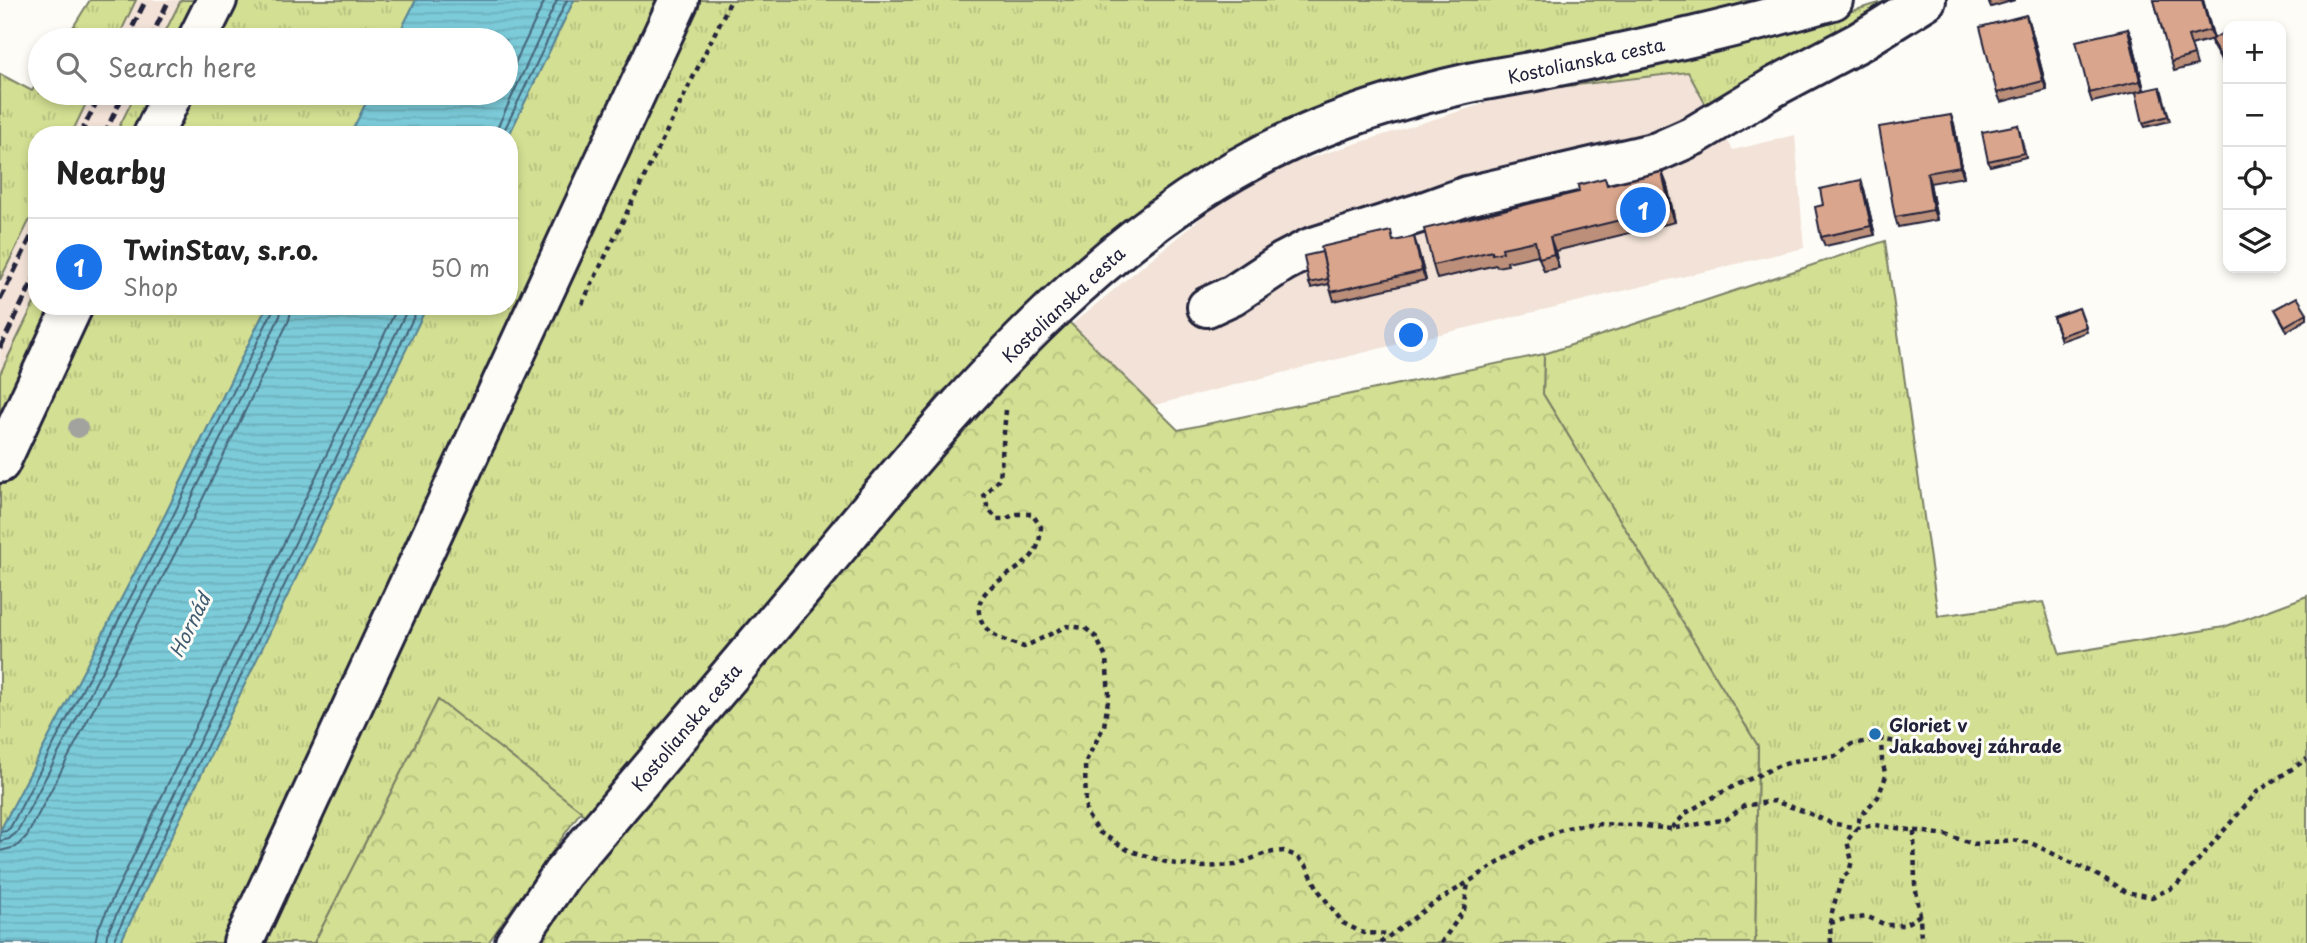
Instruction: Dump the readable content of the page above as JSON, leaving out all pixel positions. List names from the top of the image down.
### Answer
{
  "streets": {
    "street": ["Kostolianska cesta"]
  },
  "water": ["Hornád"],
  "places": ["Gloriet v Jakabovej záhrade"],
  "page": {
    "map_buttons": ["+", "−"],
    "search": "Search here",
    "heading": "Nearby",
    "pins": "1",
    "list": [
      {
        "mark": "1",
        "name": "TwinStav, s.r.o.",
        "note": "Shop",
        "value": "50 m"
      }
    ]
  }
}
